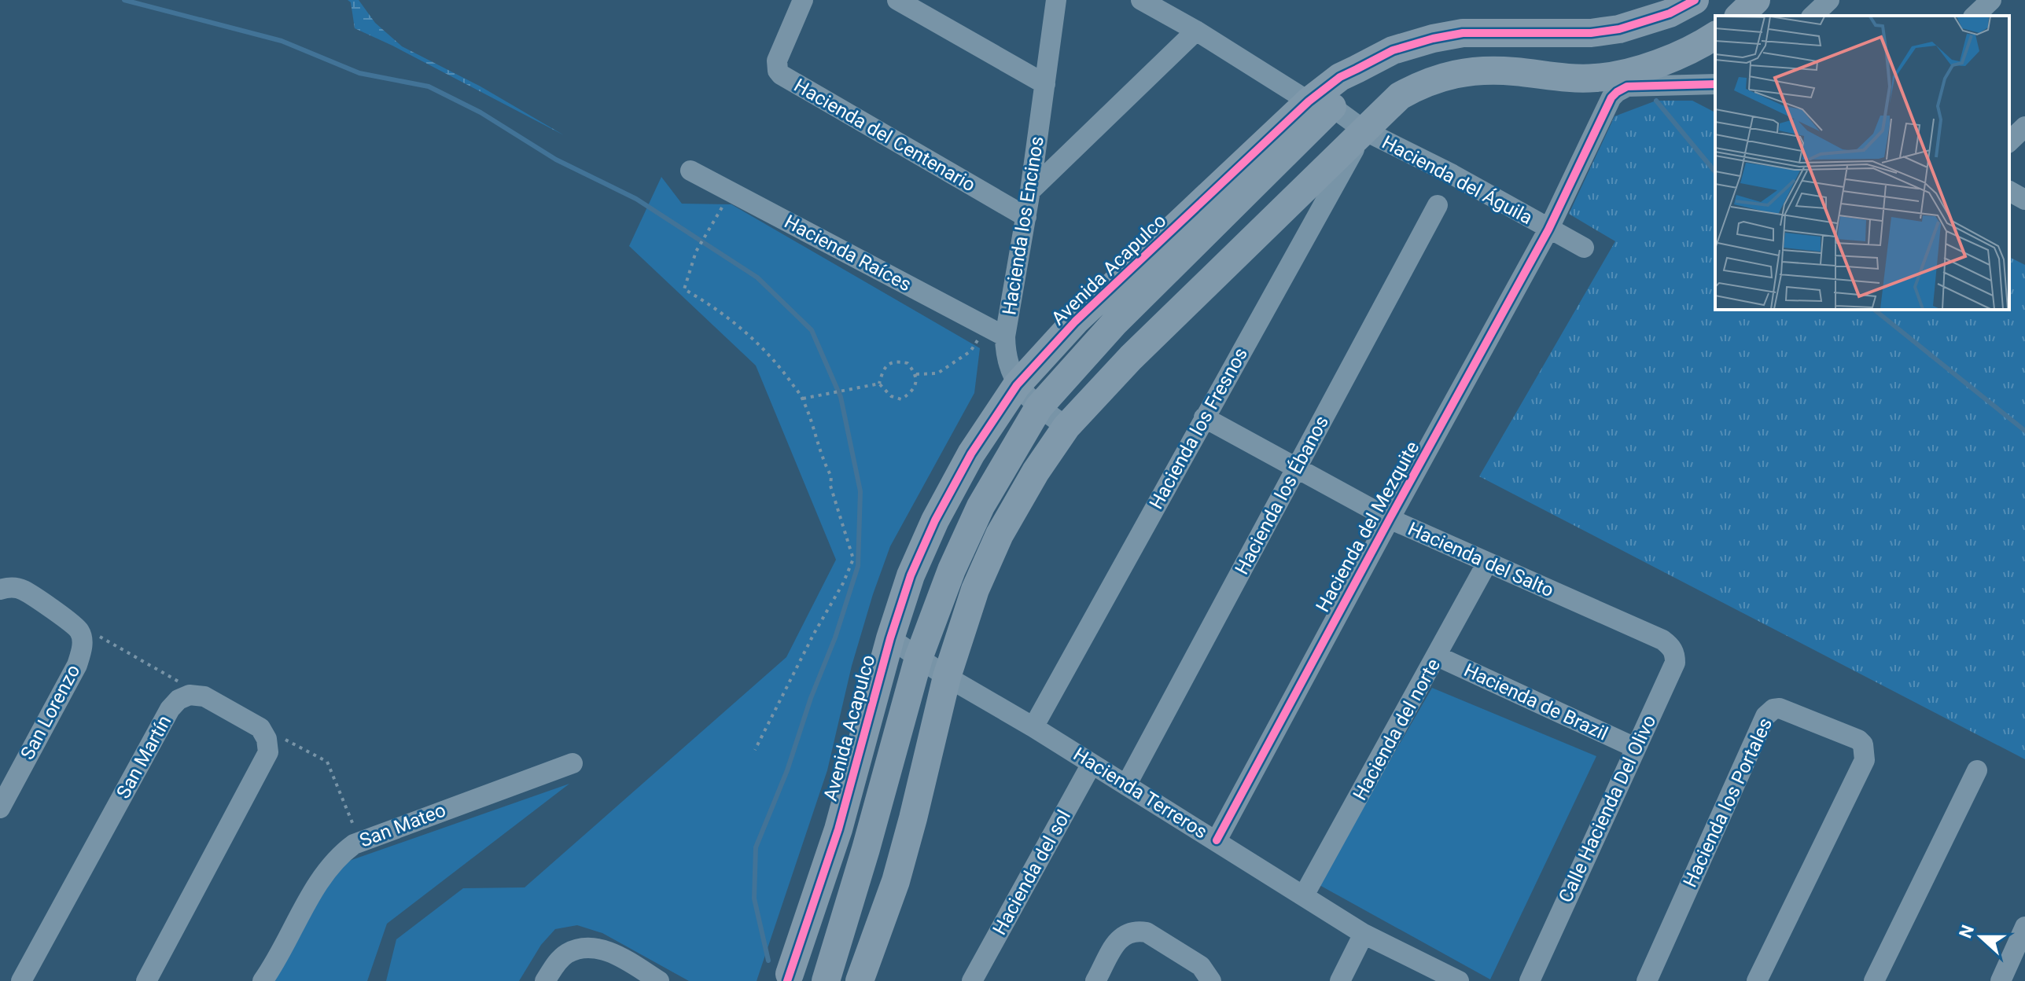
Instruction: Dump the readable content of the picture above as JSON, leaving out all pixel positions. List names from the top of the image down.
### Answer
{
  "streets": {
    "street": [
      "Hacienda del Centenario",
      "Hacienda del Águila",
      "Hacienda los Encinos",
      "Hacienda Raíces",
      "Avenida Acapulco",
      "Hacienda los Fresnos",
      "Hacienda los Ébanos",
      "Hacienda del Mezquite",
      "Hacienda del Salto",
      "Hacienda de Brazil",
      "San Lorenzo",
      "Hacienda del norte",
      "San Martín",
      "Hacienda Terreros",
      "Hacienda los Portales",
      "Calle Hacienda Del Olivo",
      "San Mateo",
      "Hacienda del sol"
    ]
  },
  "crossings": [
    ["Hacienda del Centenario", "Hacienda los Encinos"],
    ["Hacienda del Águila", "Avenida Acapulco"],
    ["Hacienda del Águila", "Hacienda los Fresnos"],
    ["Hacienda del Águila", "Hacienda del Mezquite"],
    ["Hacienda los Encinos", "Hacienda Raíces"],
    ["Hacienda los Encinos", "Avenida Acapulco"],
    ["Avenida Acapulco", "Hacienda Terreros"],
    ["Hacienda los Fresnos", "Hacienda del Salto"],
    ["Hacienda los Fresnos", "Hacienda Terreros"],
    ["Hacienda los Ébanos", "Hacienda del Salto"],
    ["Hacienda los Ébanos", "Hacienda Terreros"],
    ["Hacienda del Mezquite", "Hacienda del Salto"],
    ["Hacienda del Mezquite", "Hacienda Terreros"],
    ["Hacienda del Salto", "Hacienda del norte"],
    ["Hacienda del Salto", "Calle Hacienda Del Olivo"],
    ["Hacienda de Brazil", "Hacienda del norte"],
    ["Hacienda de Brazil", "Calle Hacienda Del Olivo"],
    ["Hacienda del norte", "Hacienda Terreros"],
    ["Hacienda Terreros", "Hacienda del sol"]
  ],
  "north": "left"
}
